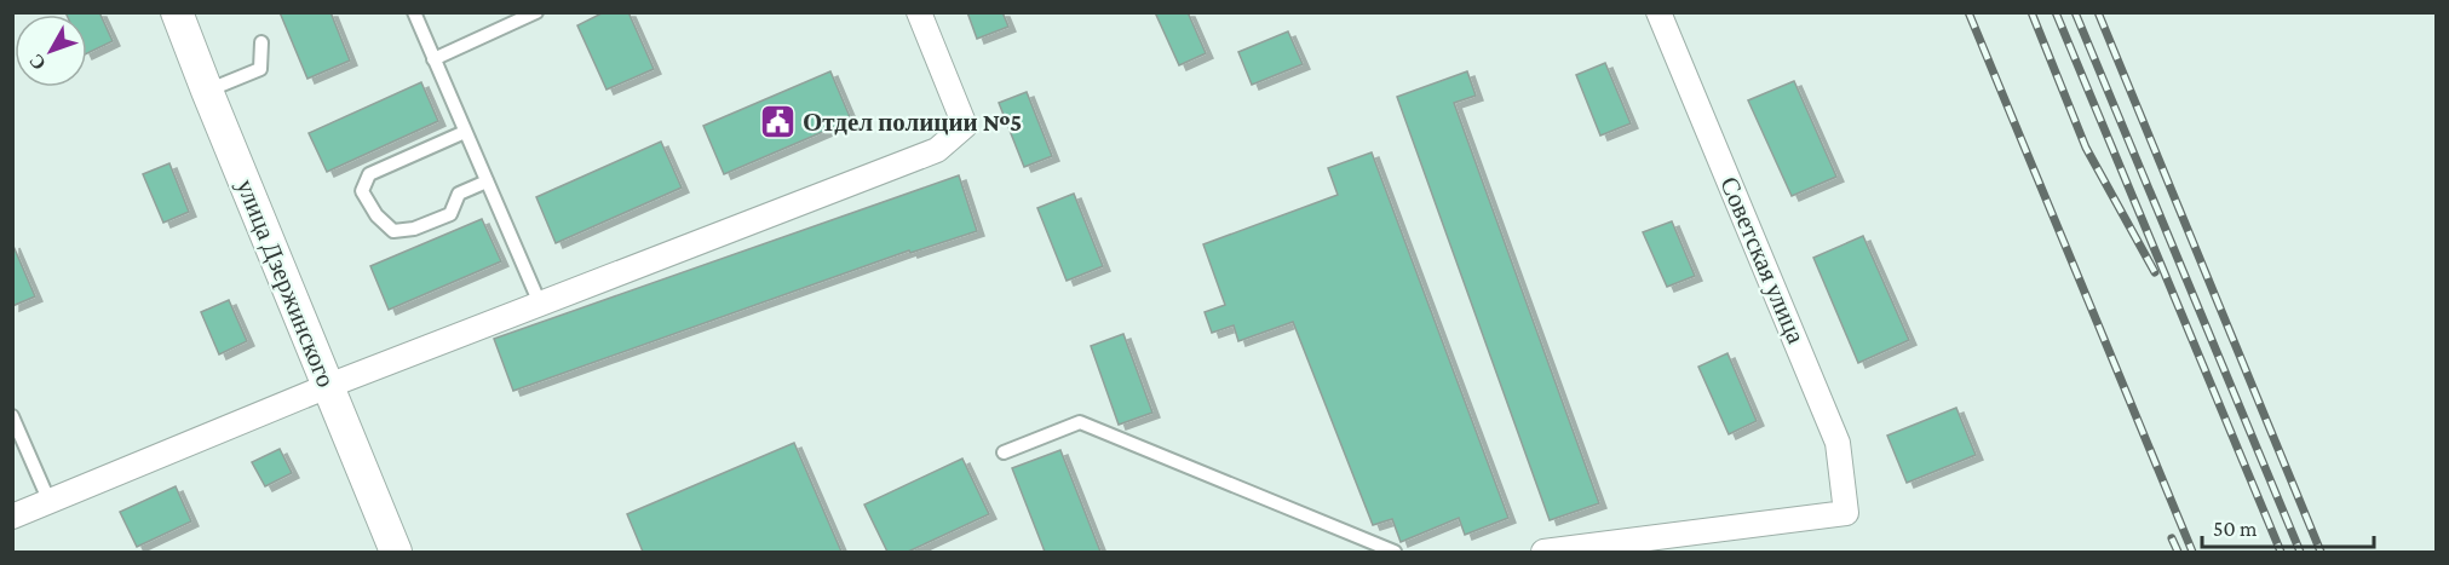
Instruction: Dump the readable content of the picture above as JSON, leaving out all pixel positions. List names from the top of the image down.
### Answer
{
  "streets": {
    "street": ["Советская улица", "улица Дзержинского"]
  },
  "places": {
    "public building": ["Отдел полиции №5"]
  },
  "scale_bar": "50 m",
  "north": "bottom left"
}
